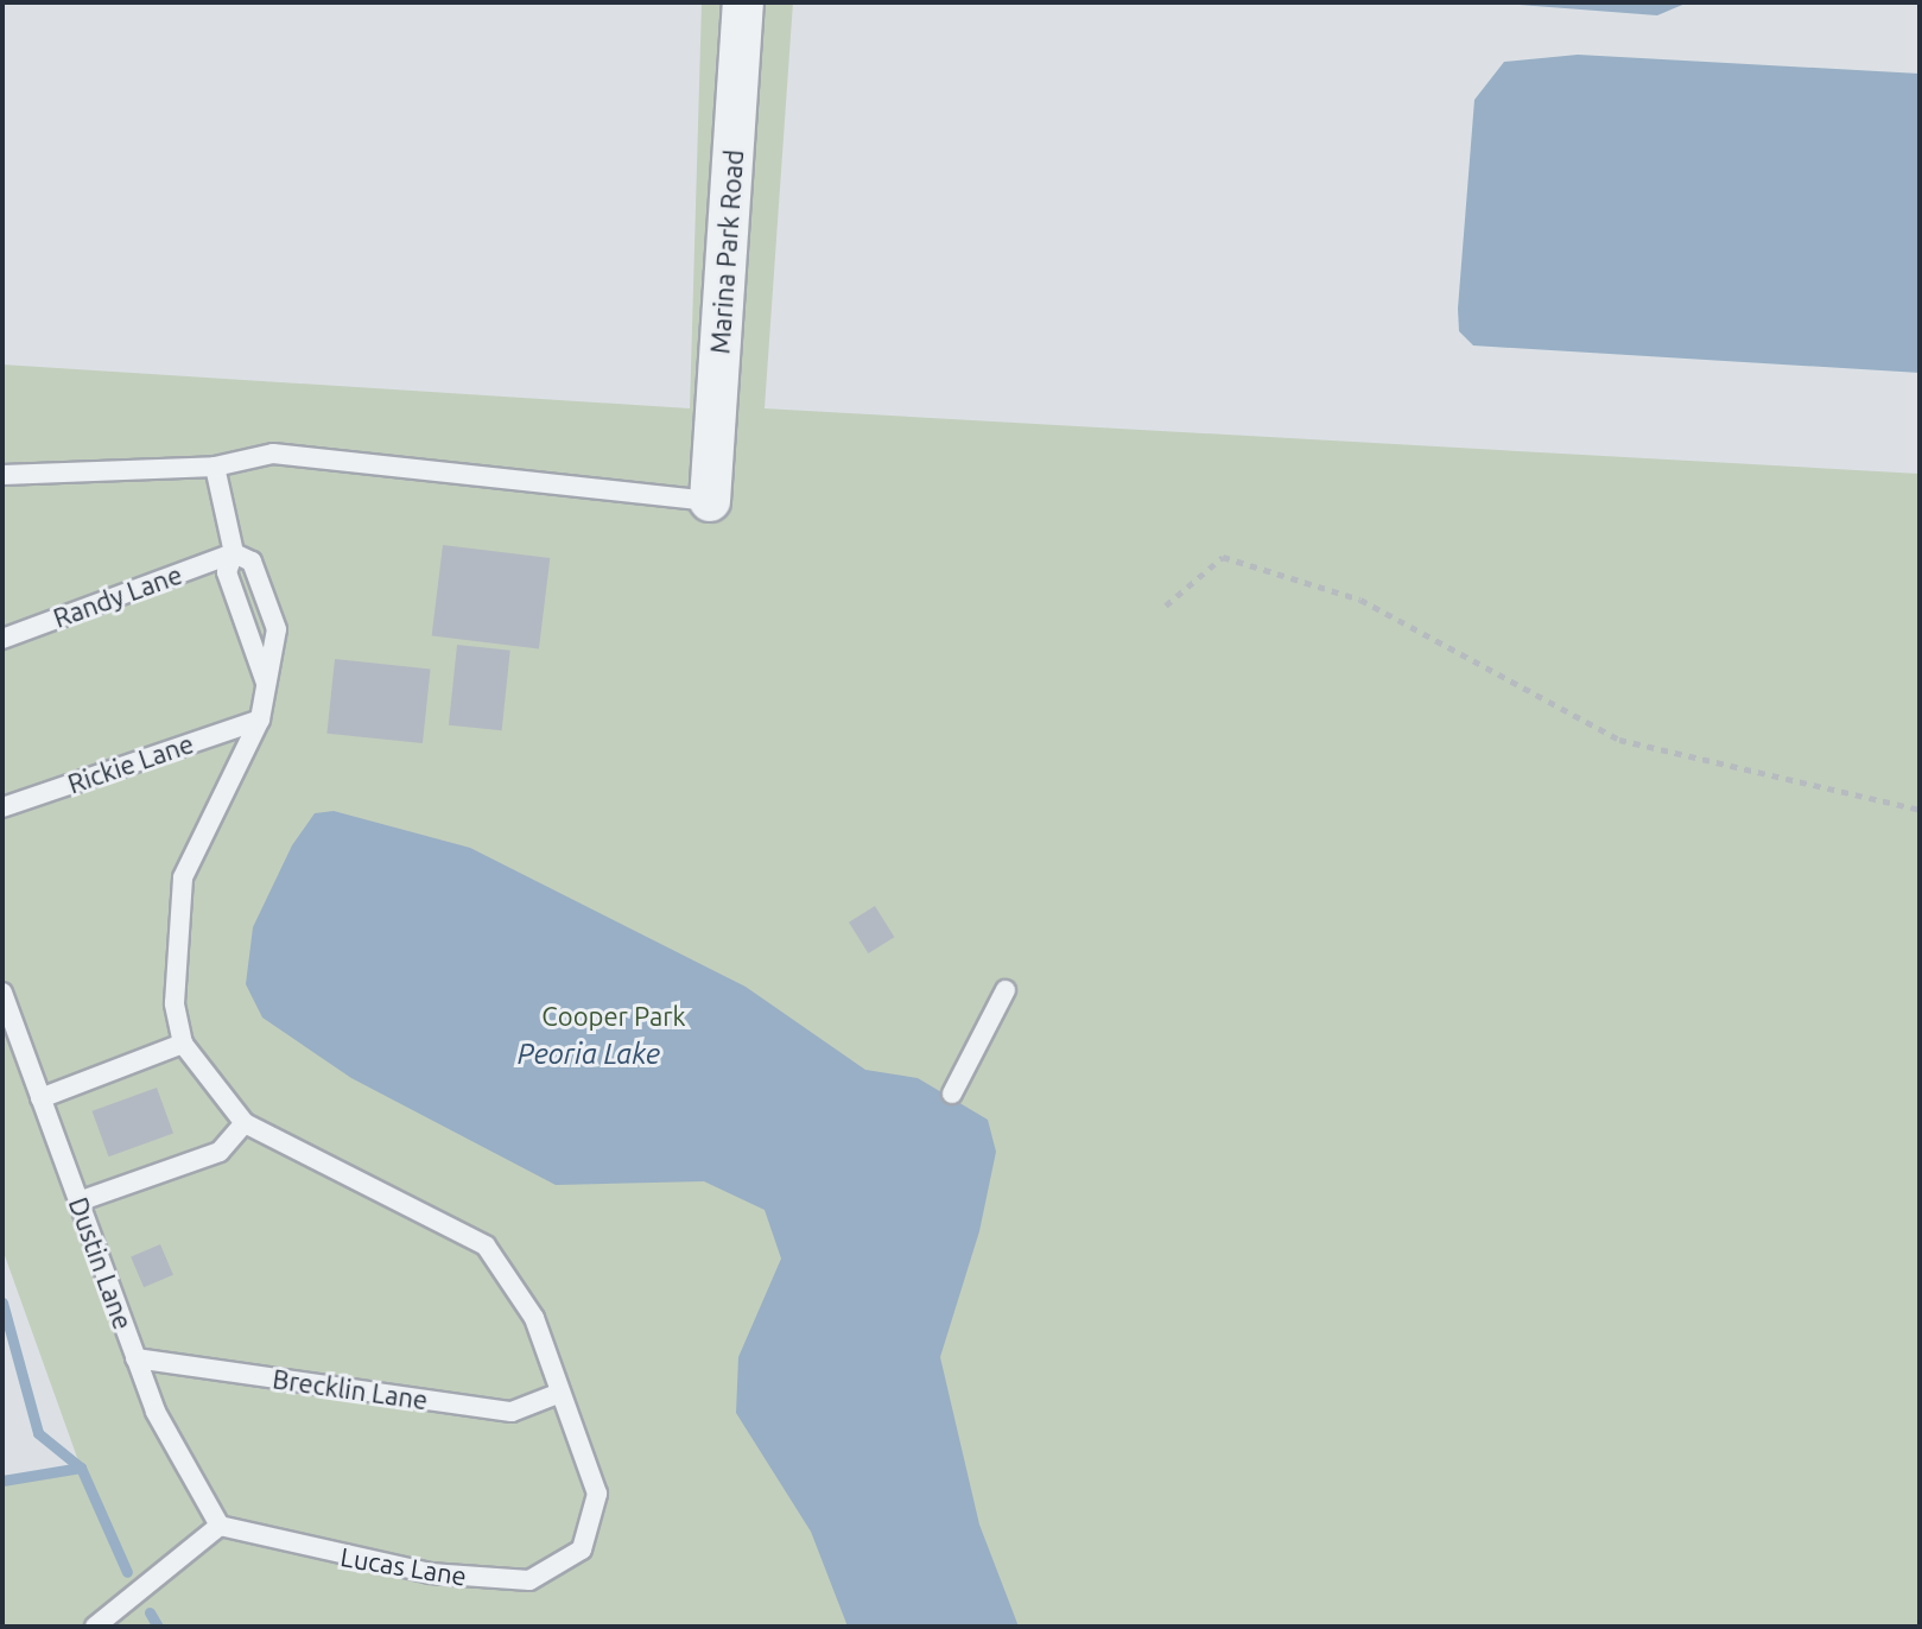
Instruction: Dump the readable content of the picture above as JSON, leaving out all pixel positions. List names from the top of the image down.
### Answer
{
  "streets": {
    "street": ["Marina Park Road"],
    "lane": [
      "Randy Lane",
      "Rickie Lane",
      "Dustin Lane",
      "Brecklin Lane",
      "Lucas Lane"
    ]
  },
  "crossings": [
    ["Dustin Lane", "Brecklin Lane"],
    ["Dustin Lane", "Lucas Lane"],
    ["Brecklin Lane", "Lucas Lane"]
  ],
  "water": ["Peoria Lake"],
  "parks": ["Cooper Park"]
}
